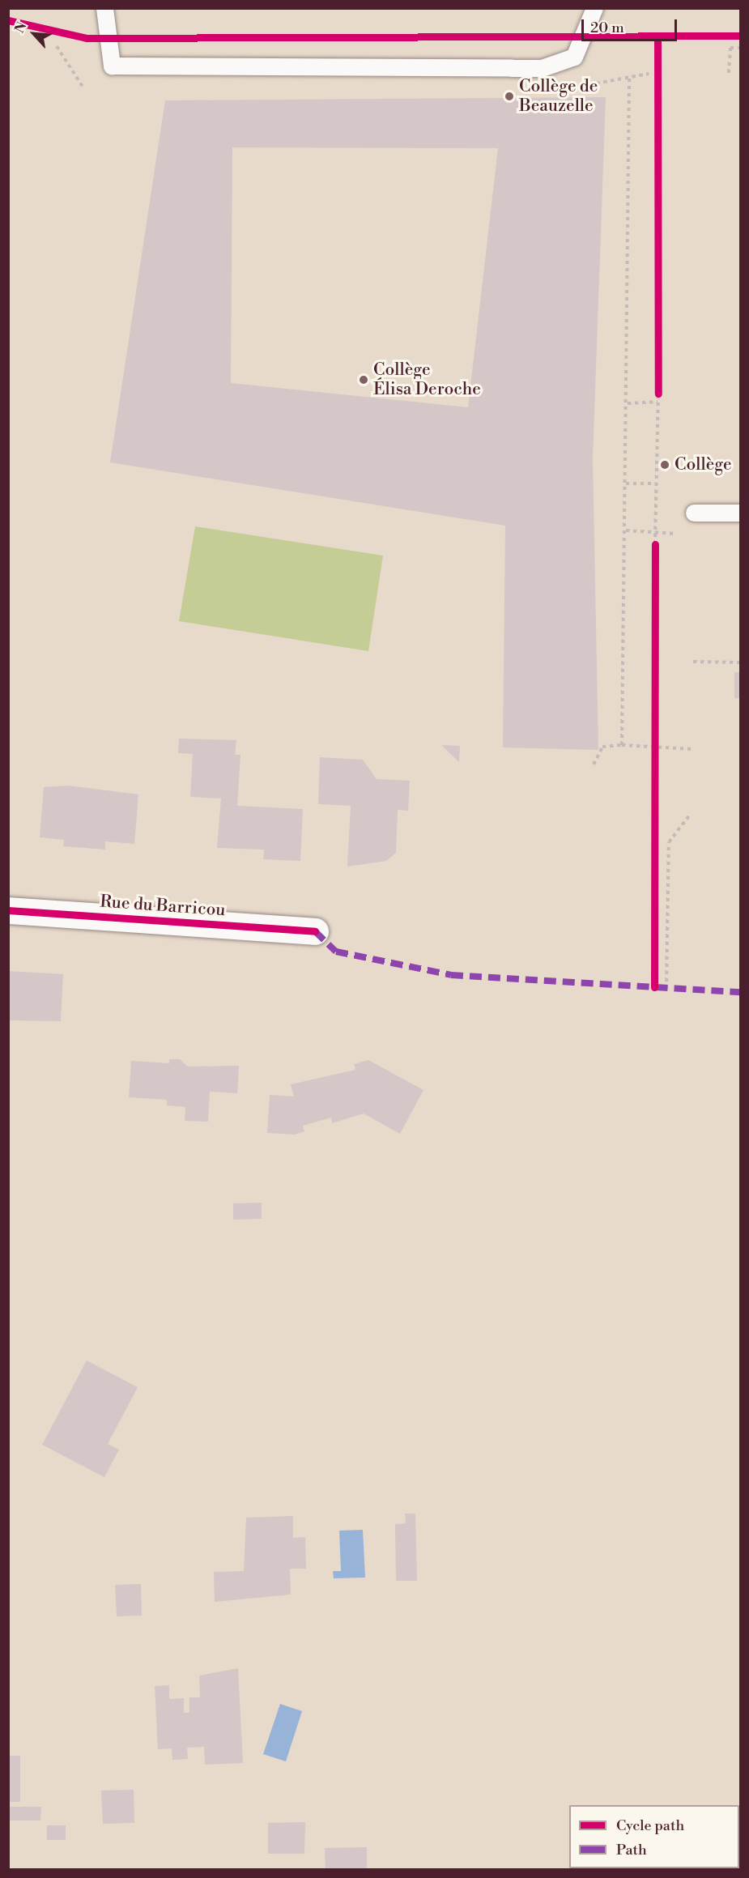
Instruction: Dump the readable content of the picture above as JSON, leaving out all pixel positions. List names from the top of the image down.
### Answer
{
  "streets": {
    "street": ["Rue du Barricou"]
  },
  "places": ["Collège de Beauzelle", "Collège Élisa Deroche", "Collège"],
  "legend": ["Cycle path", "Path"],
  "scale_bar": "20 m",
  "north": "top left"
}
